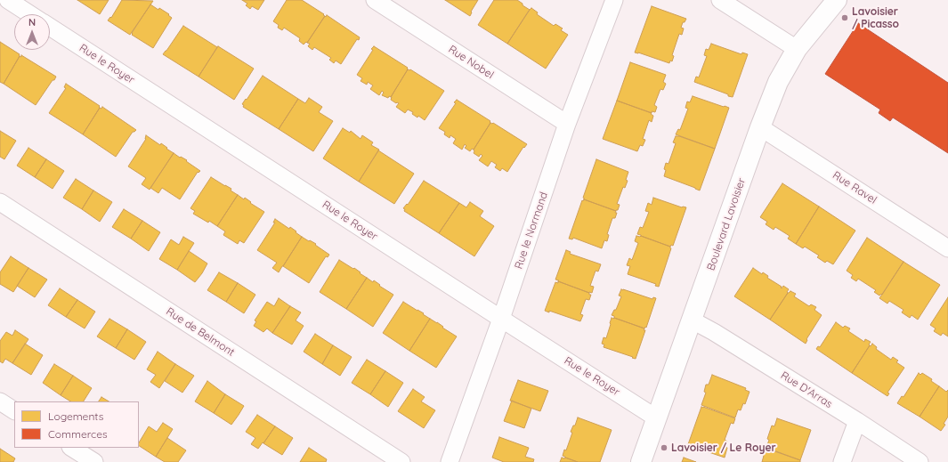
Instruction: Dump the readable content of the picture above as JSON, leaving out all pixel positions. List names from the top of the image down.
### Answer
{
  "streets": {
    "street": [
      "Rue Nobel",
      "Rue le Royer",
      "Rue Ravel",
      "Boulevard Lavoisier",
      "Rue le Normand",
      "Rue de Belmont",
      "Rue D'Arras"
    ]
  },
  "crossings": [
    ["Rue Nobel", "Rue le Normand"],
    ["Rue le Royer", "Boulevard Lavoisier"],
    ["Rue le Royer", "Rue le Normand"],
    ["Rue Ravel", "Boulevard Lavoisier"],
    ["Boulevard Lavoisier", "Rue D'Arras"]
  ],
  "places": ["Lavoisier / Picasso", "Lavoisier / Le Royer"],
  "legend": ["Logements", "Commerces"],
  "north": "top"
}
